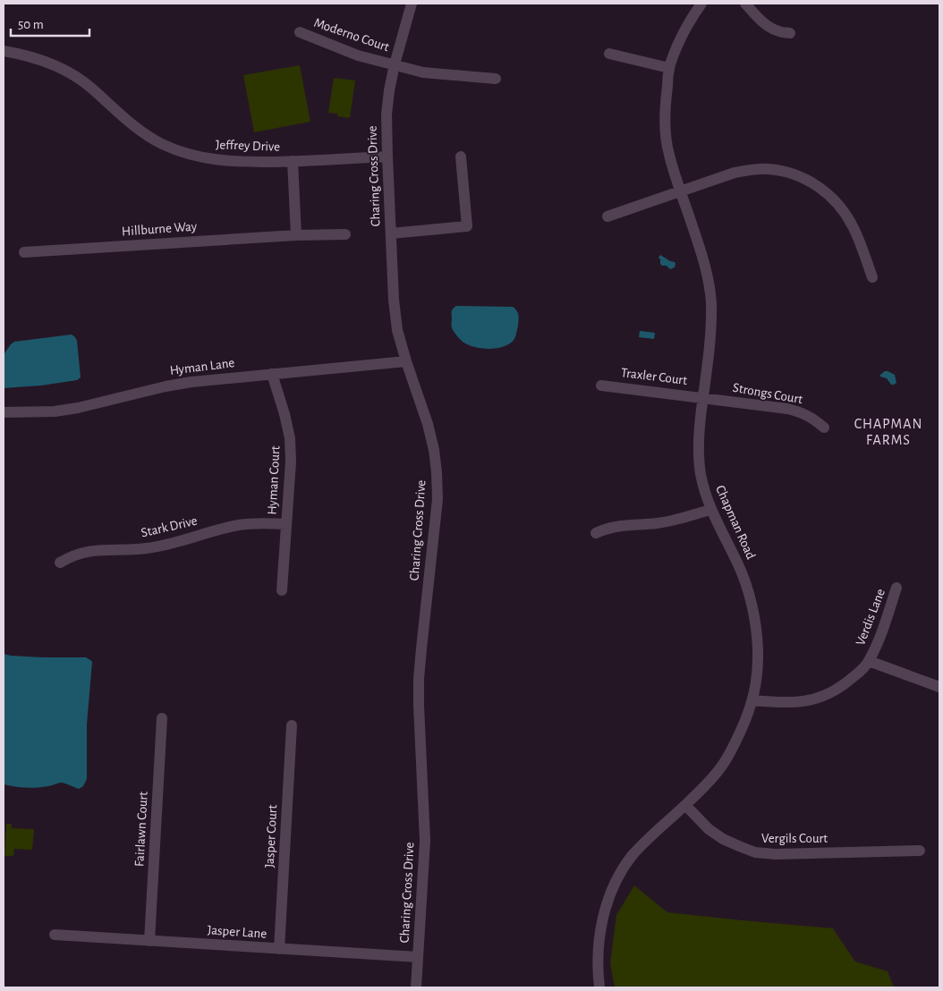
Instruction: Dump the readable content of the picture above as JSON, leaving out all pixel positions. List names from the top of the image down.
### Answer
{
  "streets": {
    "street": [
      "Moderno Court",
      "Jeffrey Drive",
      "Charing Cross Drive",
      "Hillburne Way",
      "Hyman Lane",
      "Traxler Court",
      "Strongs Court",
      "Hyman Court",
      "Chapman Road",
      "Stark Drive",
      "Verdis Lane",
      "Fairlawn Court",
      "Jasper Court",
      "Vergils Court",
      "Jasper Lane"
    ]
  },
  "crossings": [
    ["Moderno Court", "Charing Cross Drive"],
    ["Jeffrey Drive", "Charing Cross Drive"],
    ["Charing Cross Drive", "Hyman Lane"],
    ["Charing Cross Drive", "Jasper Lane"],
    ["Hyman Lane", "Hyman Court"],
    ["Traxler Court", "Strongs Court"],
    ["Traxler Court", "Chapman Road"],
    ["Strongs Court", "Chapman Road"],
    ["Hyman Court", "Stark Drive"],
    ["Chapman Road", "Verdis Lane"],
    ["Chapman Road", "Vergils Court"],
    ["Fairlawn Court", "Jasper Lane"],
    ["Jasper Court", "Jasper Lane"]
  ],
  "districts": ["CHAPMAN FARMS"],
  "scale_bar": "50 m"
}
